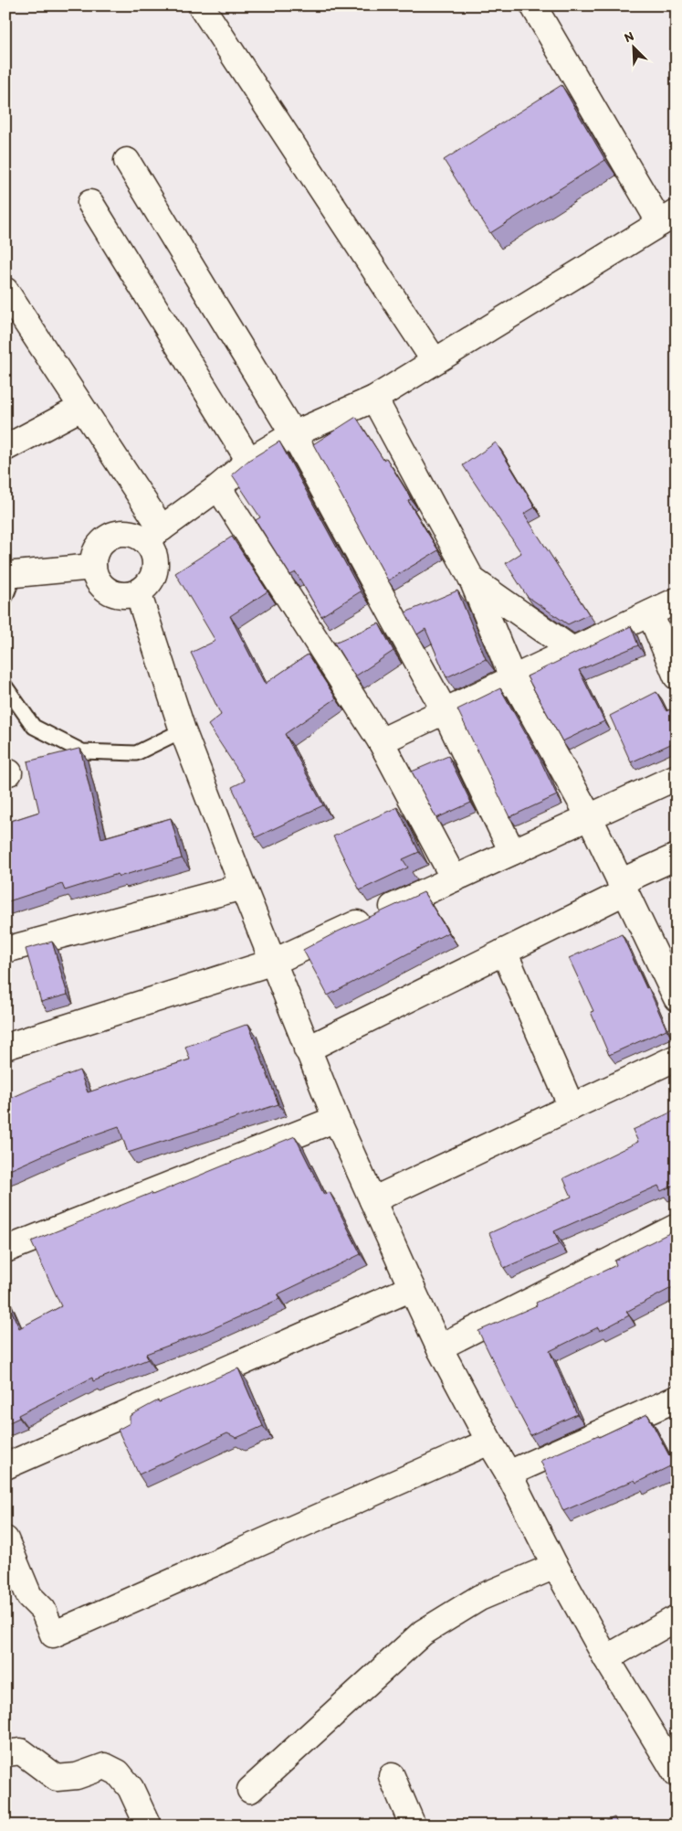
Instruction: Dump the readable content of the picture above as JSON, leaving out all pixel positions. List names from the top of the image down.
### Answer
{
  "north": "top left"
}
